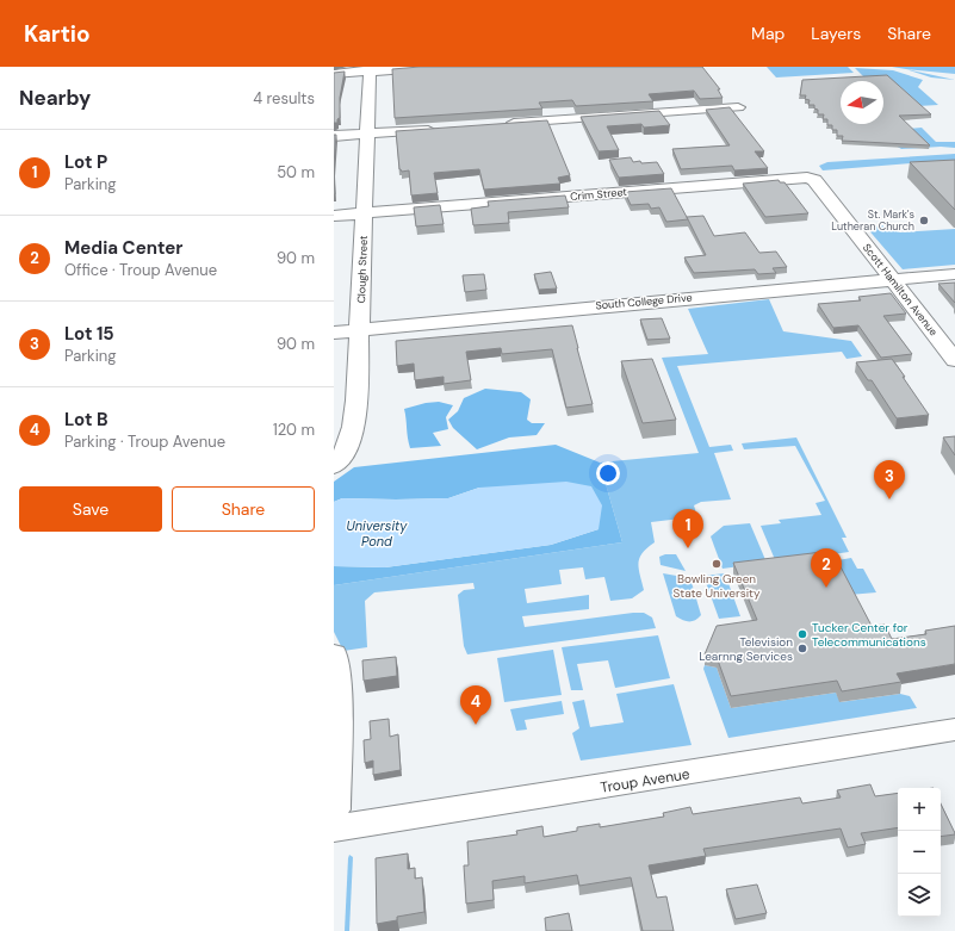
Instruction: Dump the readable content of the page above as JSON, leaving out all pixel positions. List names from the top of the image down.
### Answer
{
  "streets": {
    "street": [
      "Crim Street",
      "Clough Street",
      "Scott Hamilton Avenue",
      "South College Drive",
      "Troup Avenue"
    ]
  },
  "crossings": [
    ["Crim Street", "Clough Street"],
    ["Crim Street", "Scott Hamilton Avenue"],
    ["Clough Street", "South College Drive"],
    ["Scott Hamilton Avenue", "South College Drive"]
  ],
  "water": ["University Pond"],
  "places": [
    "St. Mark's Lutheran Church",
    "Bowling Green State University",
    "Tucker Center for Telecommunications",
    "Television Learnng Services"
  ],
  "north": "left",
  "page": {
    "header": "Kartio",
    "nav": ["Map", "Layers", "Share"],
    "heading": ["Nearby", "4 results"],
    "list": [
      {
        "mark": "1",
        "name": "Lot P",
        "note": "Parking",
        "value": "50 m"
      },
      {
        "mark": "2",
        "name": "Media Center",
        "note": "Office · Troup Avenue",
        "value": "90 m"
      },
      {
        "mark": "3",
        "name": "Lot 15",
        "note": "Parking",
        "value": "90 m"
      },
      {
        "mark": "4",
        "name": "Lot B",
        "note": "Parking · Troup Avenue",
        "value": "120 m"
      }
    ],
    "pins": [
      "3",
      "1",
      "2",
      "4"
    ],
    "buttons": ["Save", "Share"],
    "map_buttons": ["+", "−"]
  }
}
